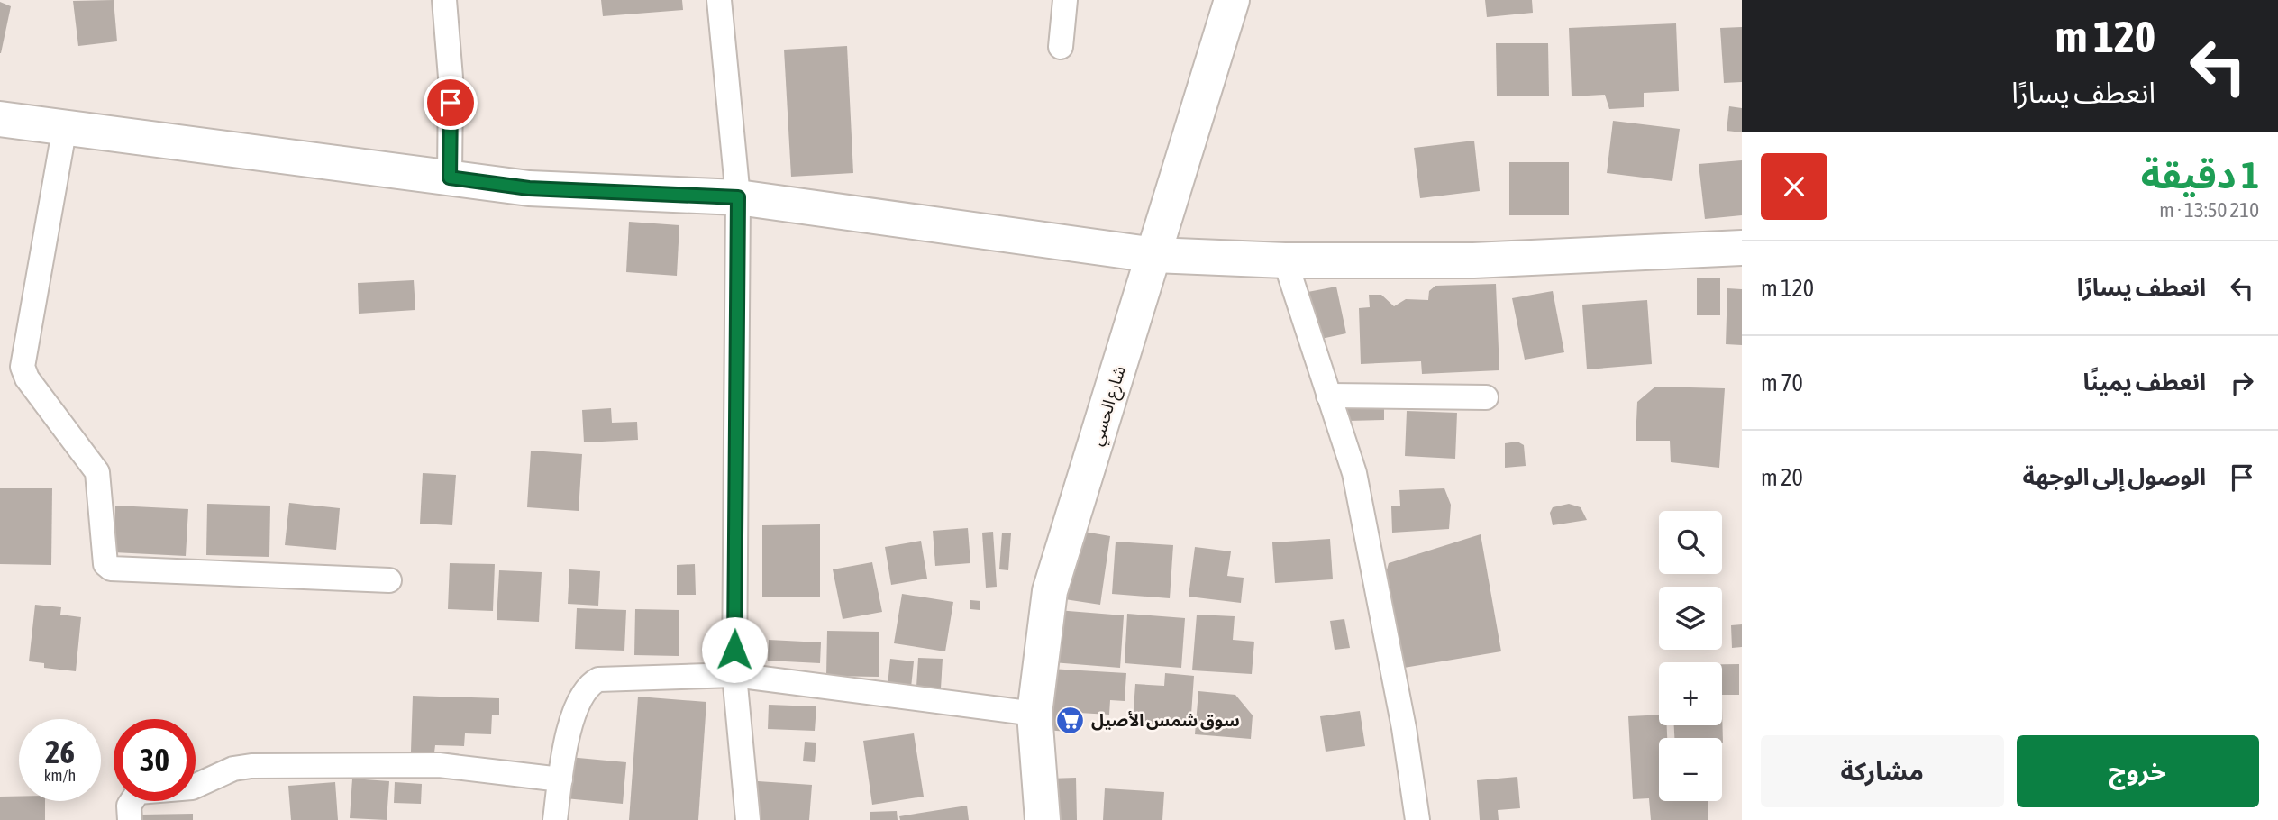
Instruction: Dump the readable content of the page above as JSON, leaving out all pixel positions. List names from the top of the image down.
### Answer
{
  "streets": {
    "main road": ["شارع الحسي"]
  },
  "places": {
    "supermarket": ["سوق شمس الأصيل"]
  },
  "page": {
    "turn": ["120 m", "انعطف يسارًا"],
    "heading": ["1 دقيقة", "210 m · 13:50"],
    "list": [
      {
        "name": "انعطف يسارًا",
        "value": "120 m"
      },
      {
        "name": "انعطف يمينًا",
        "value": "70 m"
      },
      {
        "name": "الوصول إلى الوجهة",
        "value": "20 m"
      }
    ],
    "map_buttons": ["+", "−"],
    "speed": "26 km/h",
    "limit": "30",
    "buttons": ["خروج", "مشاركة"]
  }
}
